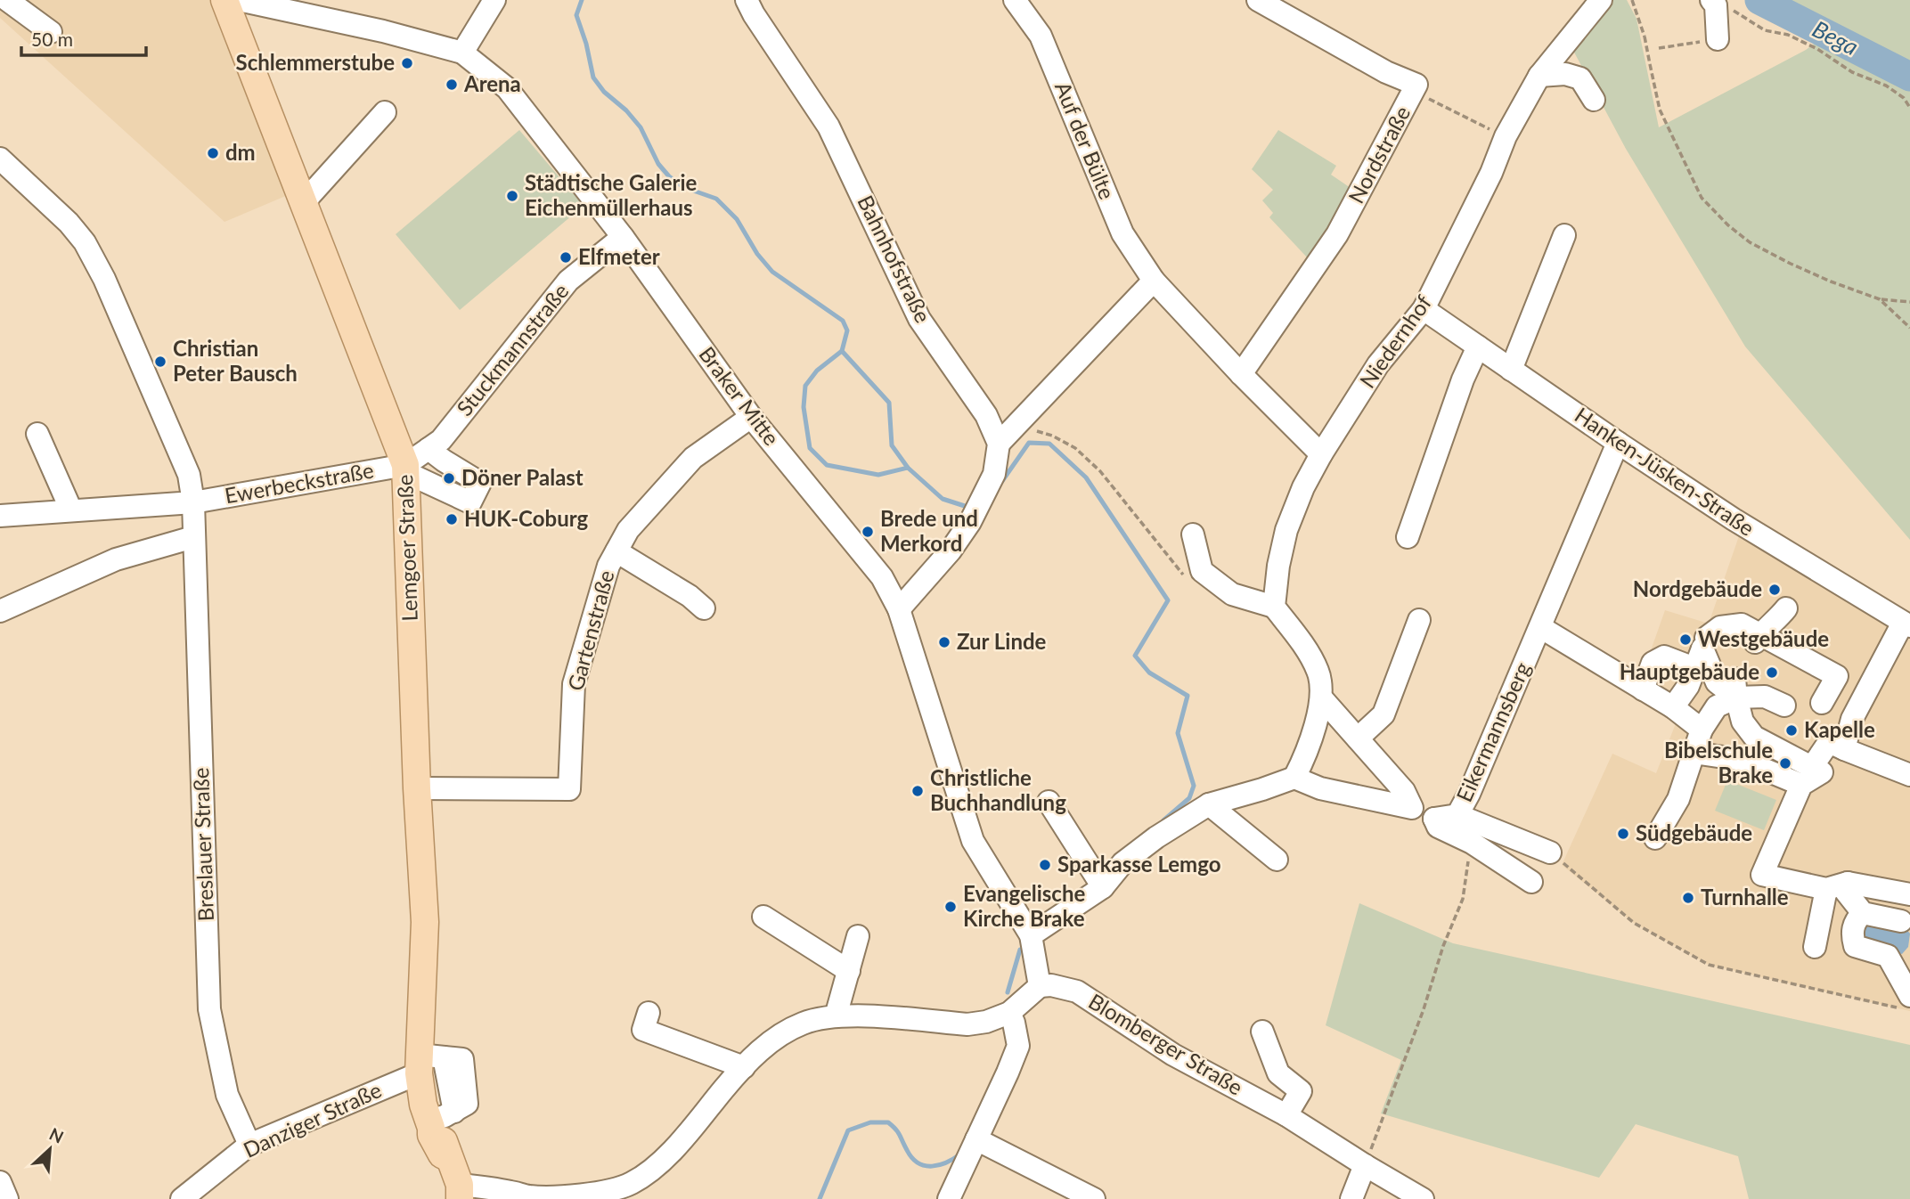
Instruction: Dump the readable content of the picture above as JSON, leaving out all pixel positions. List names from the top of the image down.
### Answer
{
  "streets": {
    "main road": ["Lemgoer Straße"],
    "street": [
      "Auf der Bülte",
      "Nordstraße",
      "Bahnhofstraße",
      "Niedernhof",
      "Stuckmannstraße",
      "Braker Mitte",
      "Hanken-Jüsken-Straße",
      "Ewerbeckstraße",
      "Gartenstraße",
      "Eikermannsberg",
      "Breslauer Straße",
      "Blomberger Straße",
      "Danziger Straße"
    ]
  },
  "crossings": [
    ["Auf der Bülte", "Nordstraße"],
    ["Auf der Bülte", "Niedernhof"],
    ["Niedernhof", "Hanken-Jüsken-Straße"],
    ["Stuckmannstraße", "Braker Mitte"],
    ["Stuckmannstraße", "Ewerbeckstraße"],
    ["Stuckmannstraße", "Lemgoer Straße"],
    ["Braker Mitte", "Gartenstraße"],
    ["Braker Mitte", "Blomberger Straße"],
    ["Hanken-Jüsken-Straße", "Eikermannsberg"],
    ["Ewerbeckstraße", "Lemgoer Straße"],
    ["Ewerbeckstraße", "Breslauer Straße"],
    ["Lemgoer Straße", "Gartenstraße"],
    ["Lemgoer Straße", "Danziger Straße"],
    ["Breslauer Straße", "Danziger Straße"]
  ],
  "water": ["Bega"],
  "places": [
    "Schlemmerstube",
    "Arena",
    "dm",
    "Städtische Galerie Eichenmüllerhaus",
    "Elfmeter",
    "Christian Peter Bausch",
    "Döner Palast",
    "HUK-Coburg",
    "Brede und Merkord",
    "Nordgebäude",
    "Westgebäude",
    "Zur Linde",
    "Hauptgebäude",
    "Kapelle",
    "Bibelschule Brake",
    "Christliche Buchhandlung",
    "Südgebäude",
    "Sparkasse Lemgo",
    "Turnhalle",
    "Evangelische Kirche Brake"
  ],
  "scale_bar": "50 m",
  "north": "top right"
}
